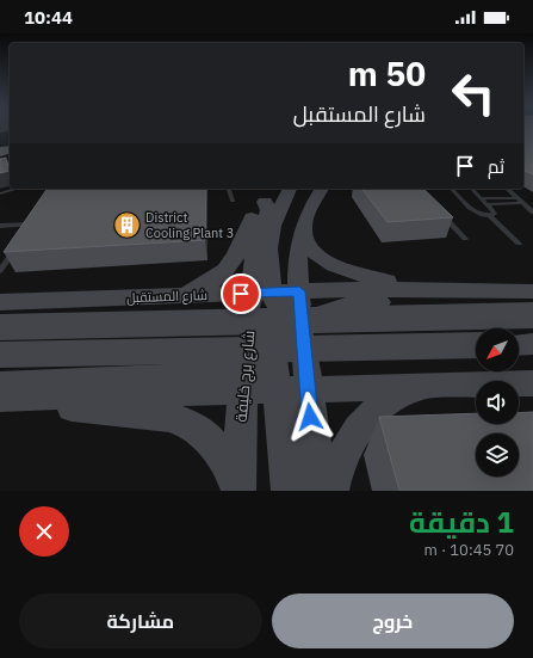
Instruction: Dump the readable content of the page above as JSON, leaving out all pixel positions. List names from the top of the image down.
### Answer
{
  "streets": {
    "street": ["شارع المستقبل", "شارع برج خليفة"]
  },
  "crossings": [
    ["شارع المستقبل", "شارع برج خليفة"]
  ],
  "places": {
    "building": ["District Cooling Plant 3"]
  },
  "north": "bottom left",
  "page": {
    "status": "10:44",
    "turn": ["50 m", "شارع المستقبل"],
    "then": "ثم",
    "heading": ["1 دقيقة", "70 m · 10:45"],
    "buttons": ["خروج", "مشاركة"]
  }
}
